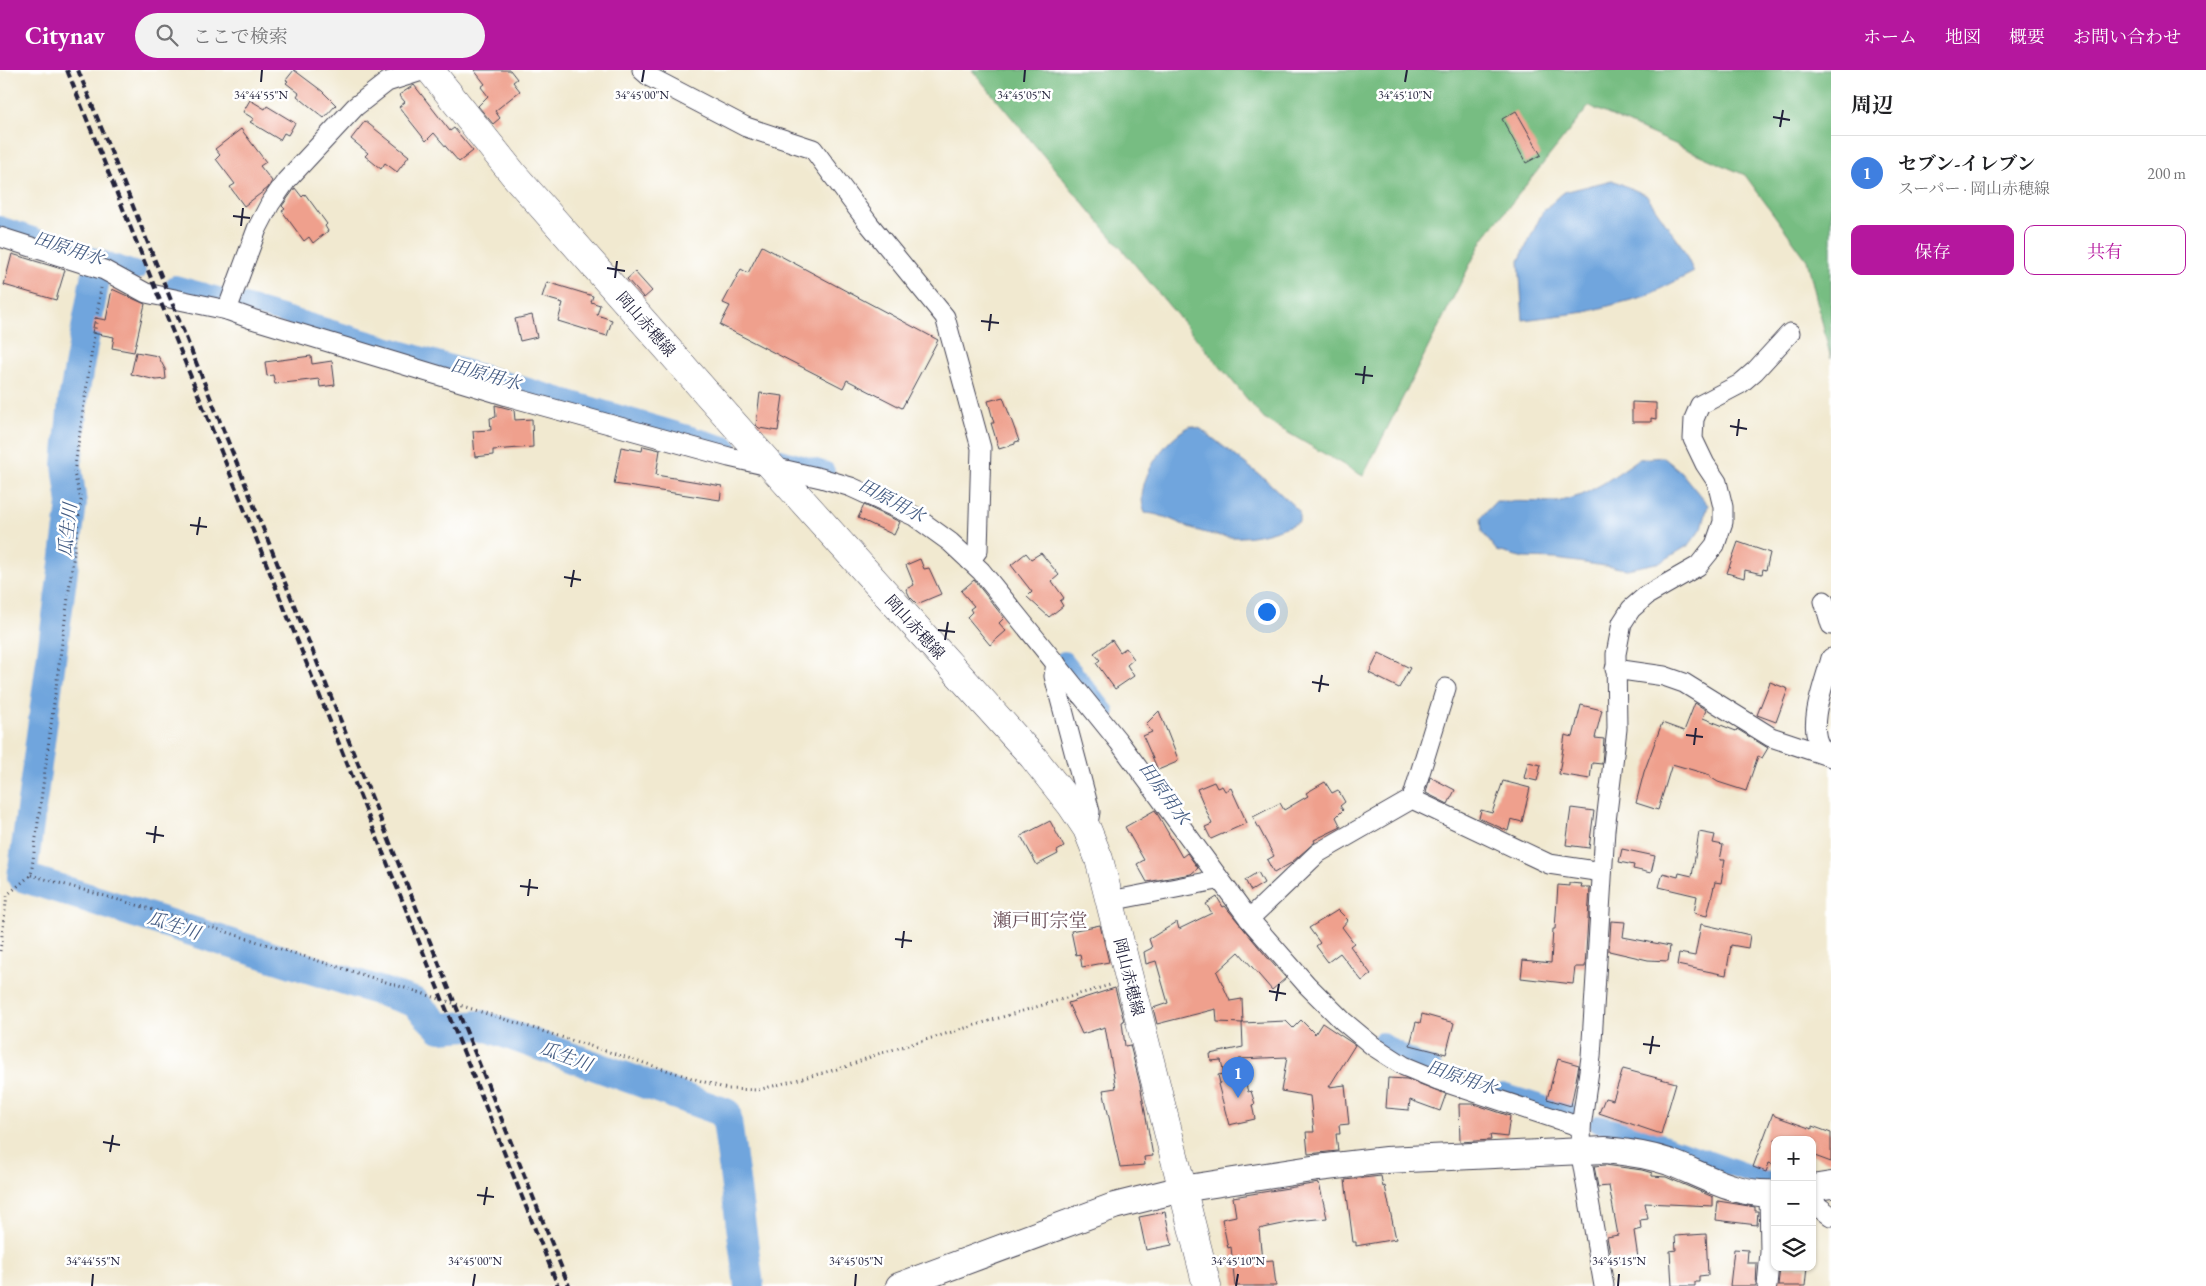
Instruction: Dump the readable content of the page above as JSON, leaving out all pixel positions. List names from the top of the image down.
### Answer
{
  "streets": {
    "main road": ["岡山赤穂線"]
  },
  "districts": ["瀬戸町宗堂"],
  "water": ["田原用水", "瓜生川"],
  "page": {
    "header": "Citynav",
    "search": "ここで検索",
    "nav": [
      "ホーム",
      "地図",
      "概要",
      "お問い合わせ"
    ],
    "heading": "周辺",
    "list": [
      {
        "mark": "1",
        "name": "セブン-イレブン",
        "note": "スーパー · 岡山赤穂線",
        "value": "200 m"
      }
    ],
    "buttons": ["保存", "共有"],
    "pins": "1",
    "map_buttons": ["+", "−"]
  },
  "coordinates": [
    "34°44'55\"N",
    "34°45'00\"N",
    "34°45'05\"N",
    "34°45'10\"N",
    "34°45'15\"N"
  ]
}
